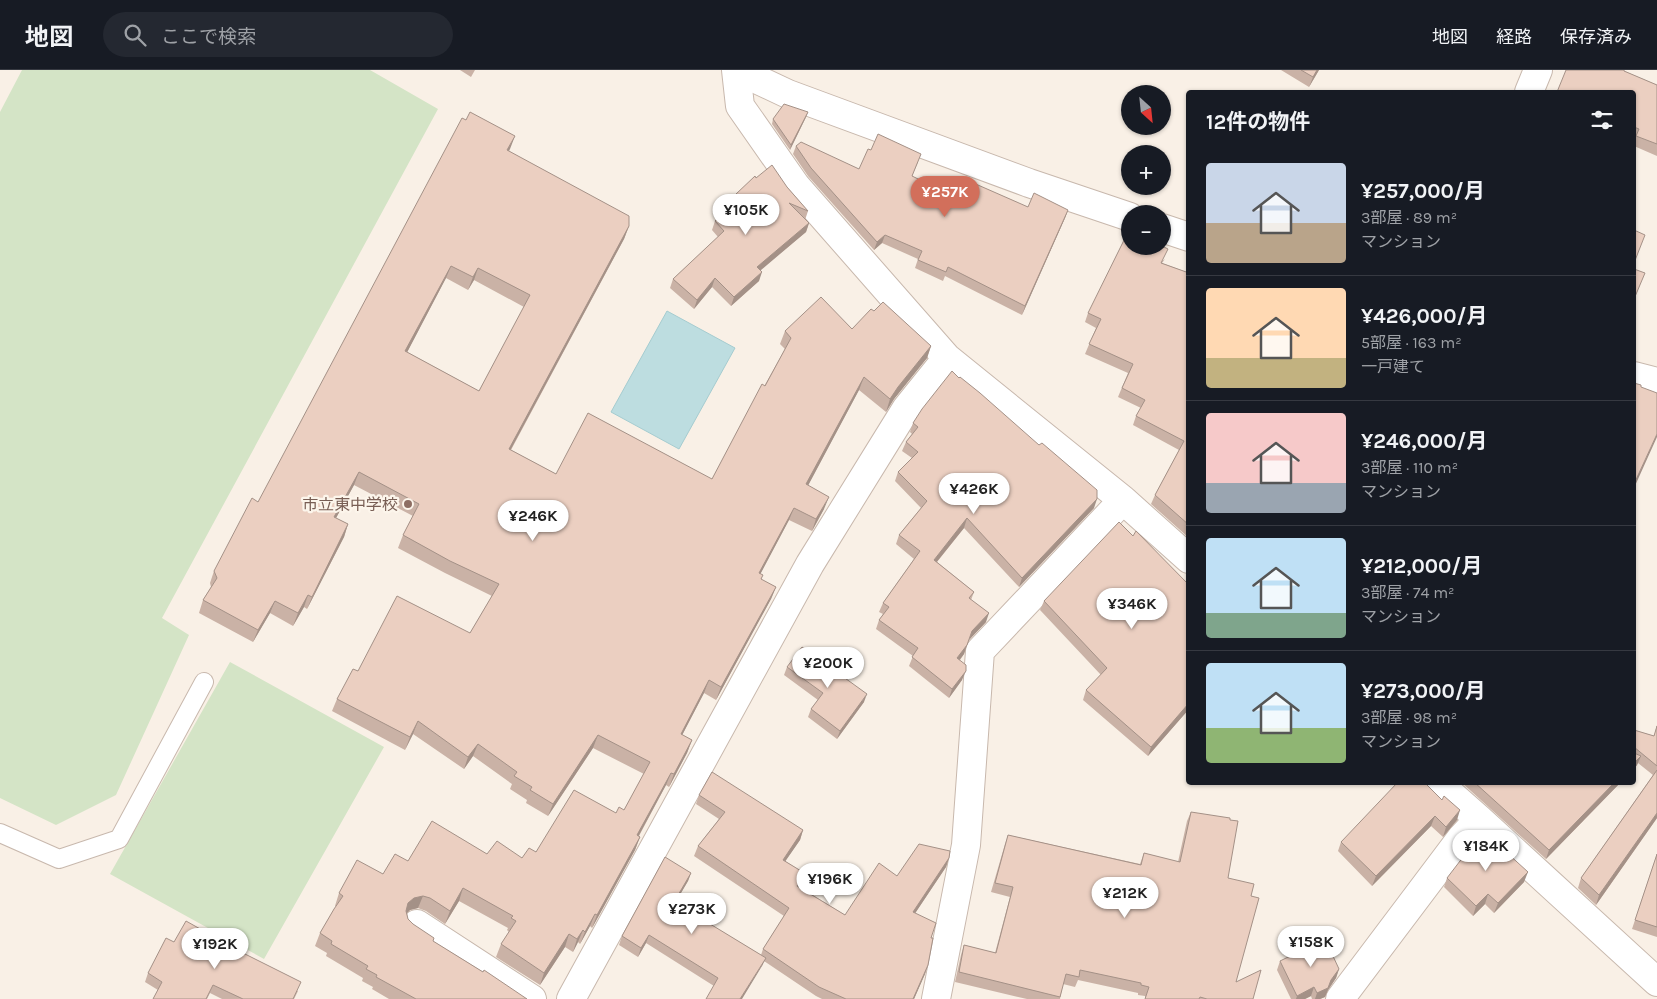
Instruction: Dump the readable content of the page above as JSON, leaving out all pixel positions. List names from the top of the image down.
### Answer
{
  "places": ["市立東中学校"],
  "north": "bottom right",
  "page": {
    "header": "地図",
    "search": "ここで検索",
    "nav": ["地図", "経路", "保存済み"],
    "map_buttons": ["+", "−"],
    "heading": "12件の物件",
    "list": [
      {
        "name": "¥257,000/月",
        "note": "3部屋 · 89 m² · マンション"
      },
      {
        "name": "¥426,000/月",
        "note": "5部屋 · 163 m² · 一戸建て"
      },
      {
        "name": "¥246,000/月",
        "note": "3部屋 · 110 m² · マンション"
      },
      {
        "name": "¥212,000/月",
        "note": "3部屋 · 74 m² · マンション"
      },
      {
        "name": "¥273,000/月",
        "note": "3部屋 · 98 m² · マンション"
      }
    ],
    "price": [
      "¥257K",
      "¥105K",
      "¥426K",
      "¥246K",
      "¥346K",
      "¥200K",
      "¥184K",
      "¥196K",
      "¥212K",
      "¥273K",
      "¥158K",
      "¥192K"
    ]
  }
}
